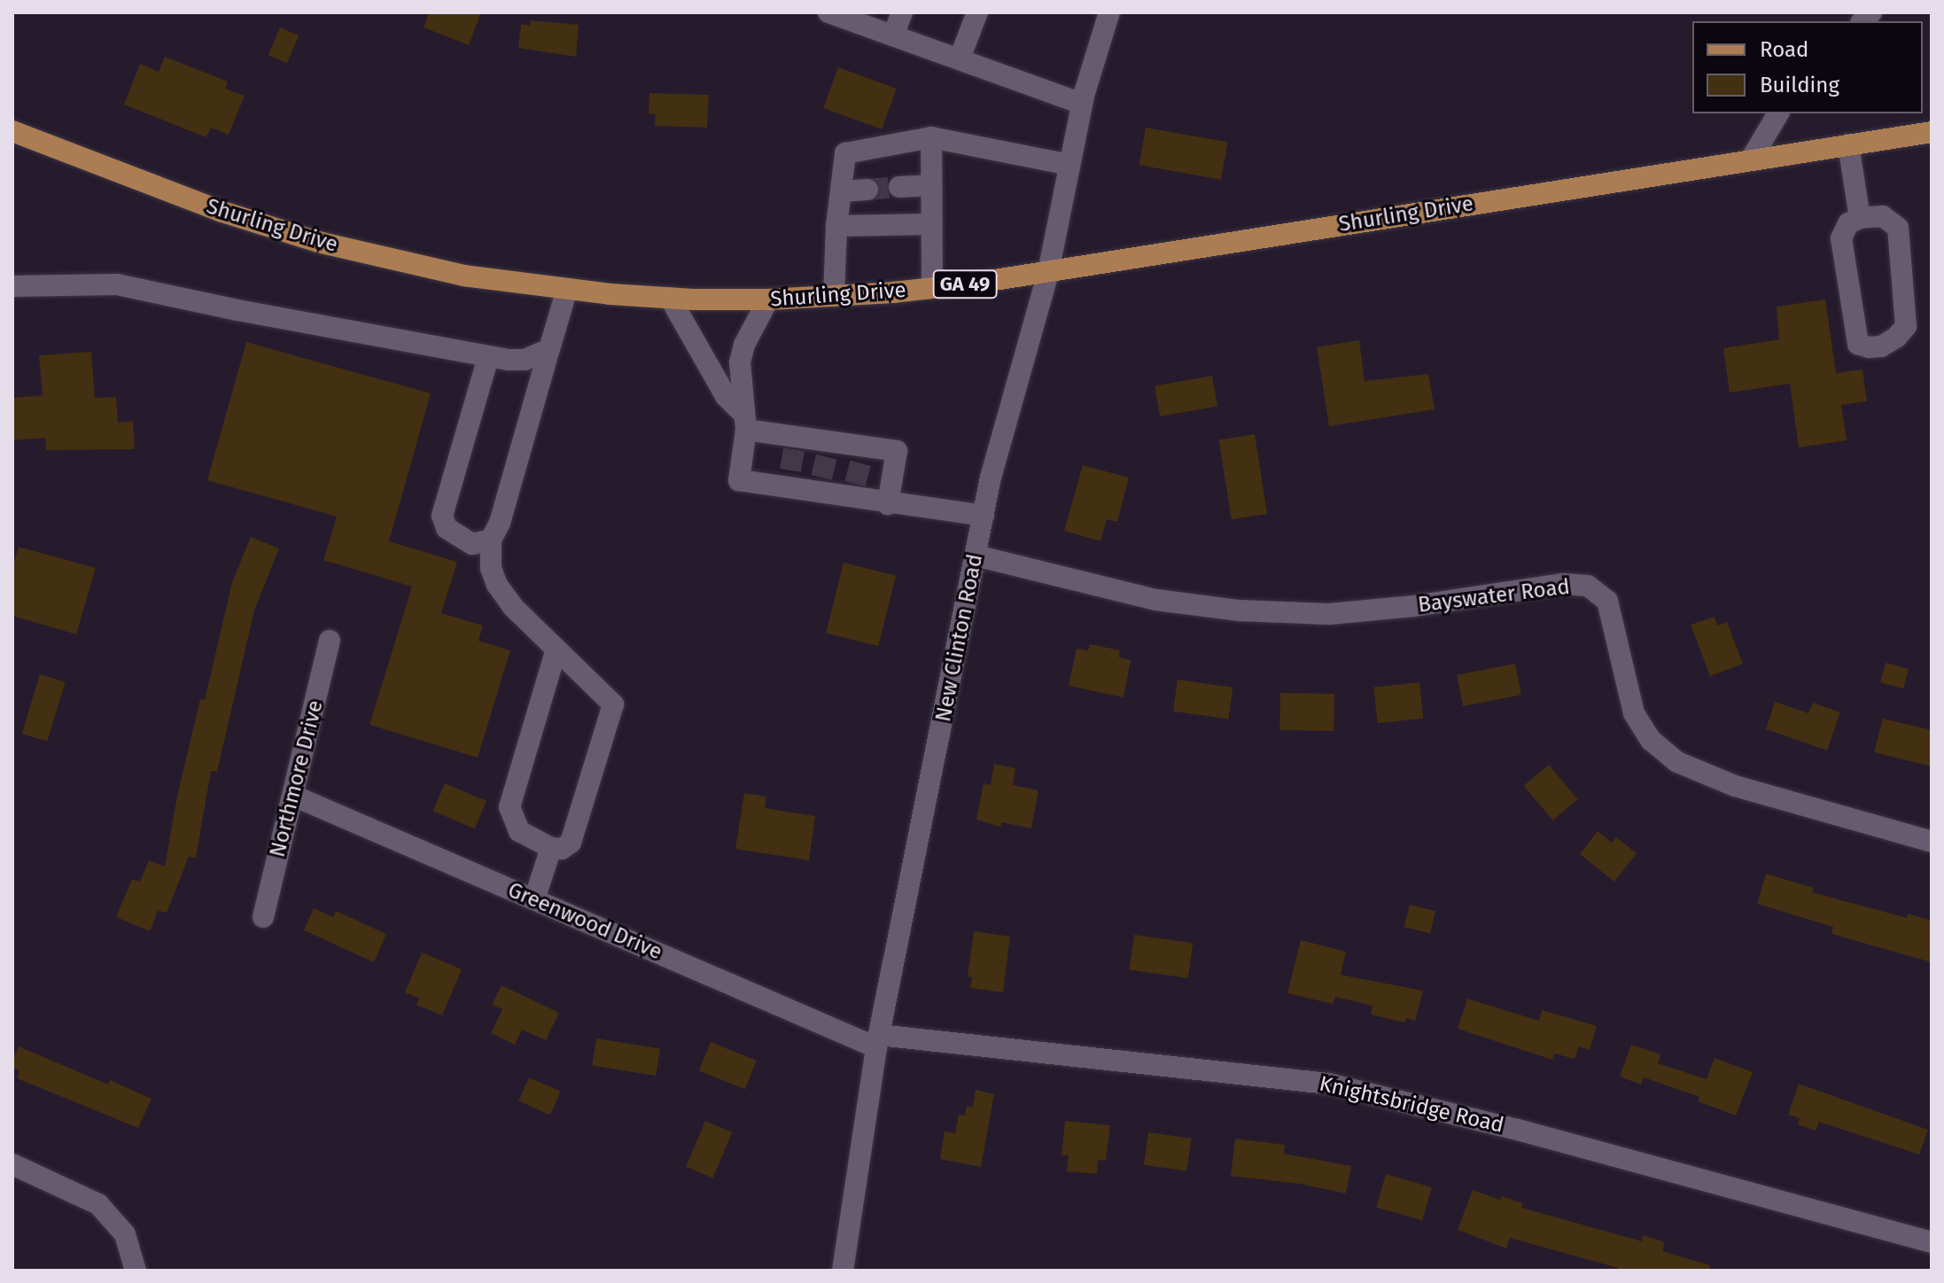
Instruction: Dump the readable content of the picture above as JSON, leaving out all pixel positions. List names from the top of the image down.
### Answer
{
  "streets": {
    "main road": ["Shurling Drive", "GA 49"],
    "street": [
      "Bayswater Road",
      "New Clinton Road",
      "Northmore Drive",
      "Greenwood Drive",
      "Knightsbridge Road"
    ]
  },
  "crossings": [
    ["Shurling Drive", "New Clinton Road"],
    ["Bayswater Road", "New Clinton Road"],
    ["New Clinton Road", "Greenwood Drive"],
    ["New Clinton Road", "Knightsbridge Road"],
    ["Northmore Drive", "Greenwood Drive"],
    ["Greenwood Drive", "Knightsbridge Road"]
  ],
  "legend": ["Road", "Building"]
}
